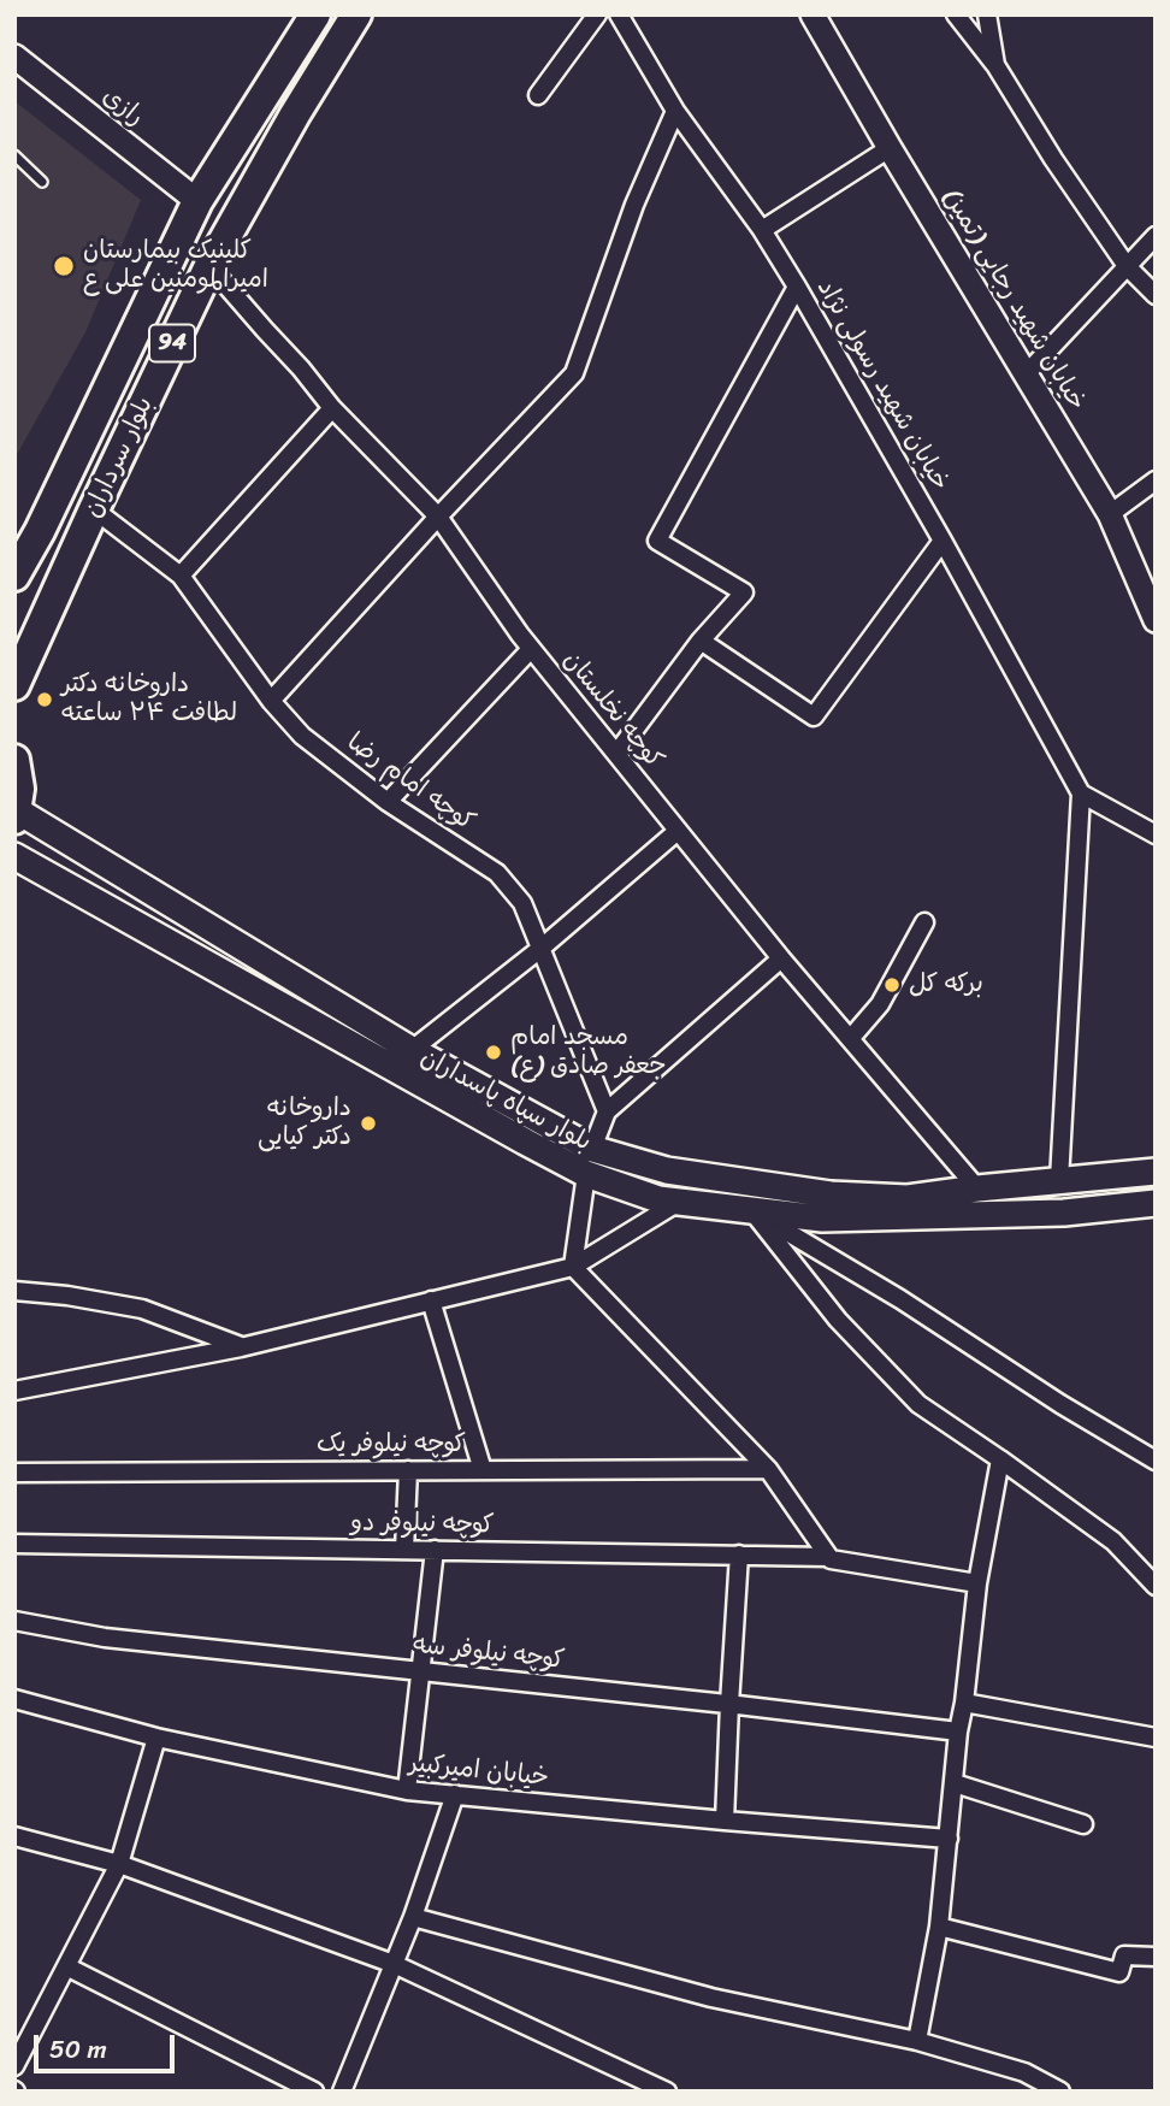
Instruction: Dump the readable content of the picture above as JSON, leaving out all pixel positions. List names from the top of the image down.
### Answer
{
  "streets": {
    "highway": ["94", "بلوار سرداران"],
    "main road": ["بلوار سپاه پاسداران"],
    "street": [
      "رازی",
      "خیابان شهید رجایی (تمیز)",
      "خیابان شهید رسولی نژاد",
      "کوچه نخلستان",
      "کوچه امام رضا",
      "کوچه نیلوفر یک",
      "کوچه نیلوفر دو",
      "کوچه نیلوفر سه",
      "خیابان امیرکبیر"
    ]
  },
  "crossings": [
    ["رازی", "بلوار سرداران"],
    ["بلوار سرداران", "کوچه نخلستان"],
    ["بلوار سرداران", "کوچه امام رضا"],
    ["کوچه نخلستان", "بلوار سپاه پاسداران"]
  ],
  "places": [
    "کلینیک بیمارستان امیرالمومنین علی ع",
    "داروخانه دکتر لطافت ۲۴ ساعته",
    "برکه کل",
    "مسجد امام جعفر صادق (ع)",
    "داروخانه دکتر کیایی"
  ],
  "scale_bar": "50 m"
}
